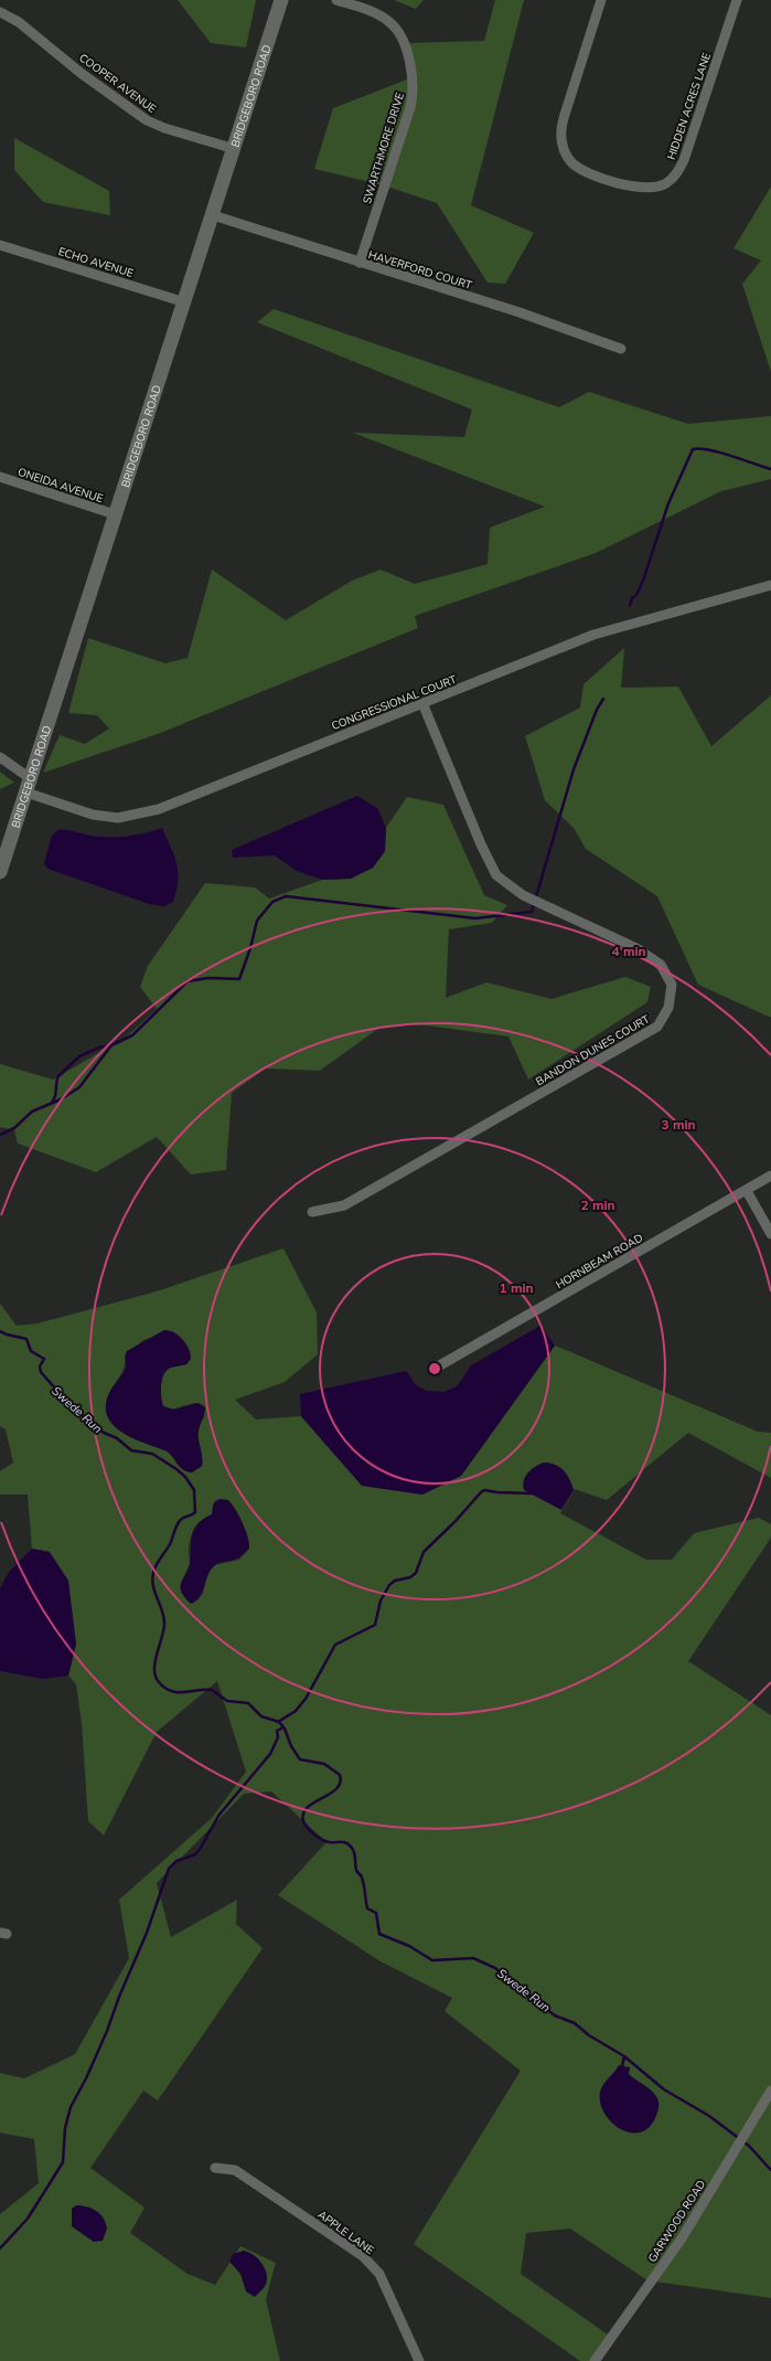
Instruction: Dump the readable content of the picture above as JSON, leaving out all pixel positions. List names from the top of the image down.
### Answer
{
  "streets": {
    "main road": ["BRIDGEBORO ROAD"],
    "street": [
      "COOPER AVENUE",
      "HIDDEN ACRES LANE",
      "SWARTHMORE DRIVE",
      "ECHO AVENUE",
      "HAVERFORD COURT",
      "ONEIDA AVENUE",
      "CONGRESSIONAL COURT",
      "BANDON DUNES COURT",
      "HORNBEAM ROAD",
      "GARWOOD ROAD",
      "APPLE LANE"
    ]
  },
  "crossings": [
    ["COOPER AVENUE", "BRIDGEBORO ROAD"],
    ["BRIDGEBORO ROAD", "ECHO AVENUE"],
    ["BRIDGEBORO ROAD", "HAVERFORD COURT"],
    ["BRIDGEBORO ROAD", "ONEIDA AVENUE"],
    ["BRIDGEBORO ROAD", "CONGRESSIONAL COURT"],
    ["SWARTHMORE DRIVE", "HAVERFORD COURT"],
    ["CONGRESSIONAL COURT", "BANDON DUNES COURT"]
  ],
  "water": ["Swede Run"],
  "rings": [
    "4 min",
    "3 min",
    "2 min",
    "1 min"
  ]
}
